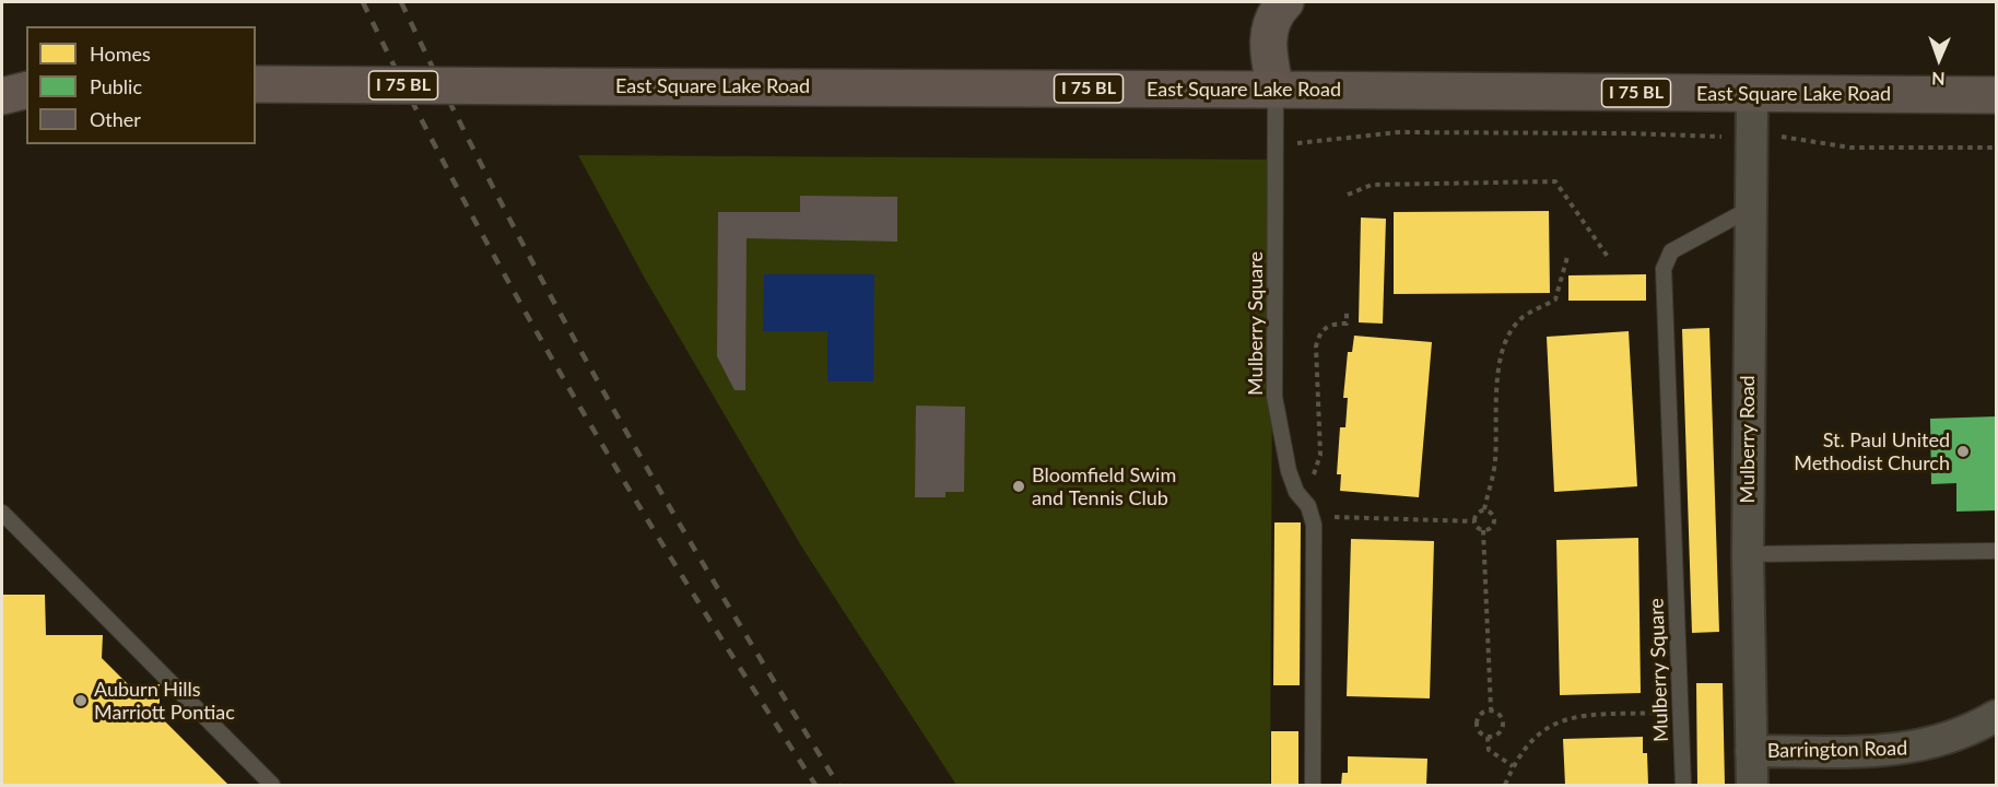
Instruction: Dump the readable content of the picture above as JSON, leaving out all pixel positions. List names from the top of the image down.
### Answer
{
  "streets": {
    "highway": ["I 75 BL", "East Square Lake Road"],
    "street": ["Mulberry Road", "Barrington Road"],
    "lane": ["Mulberry Square"]
  },
  "crossings": [
    ["East Square Lake Road", "Mulberry Square"],
    ["East Square Lake Road", "Mulberry Road"],
    ["Mulberry Square", "Mulberry Road"],
    ["Mulberry Road", "Barrington Road"]
  ],
  "places": ["St. Paul United Methodist Church", "Bloomfield Swim and Tennis Club", "Auburn Hills Marriott Pontiac"],
  "legend": ["Homes", "Public", "Other"],
  "north": "bottom"
}
